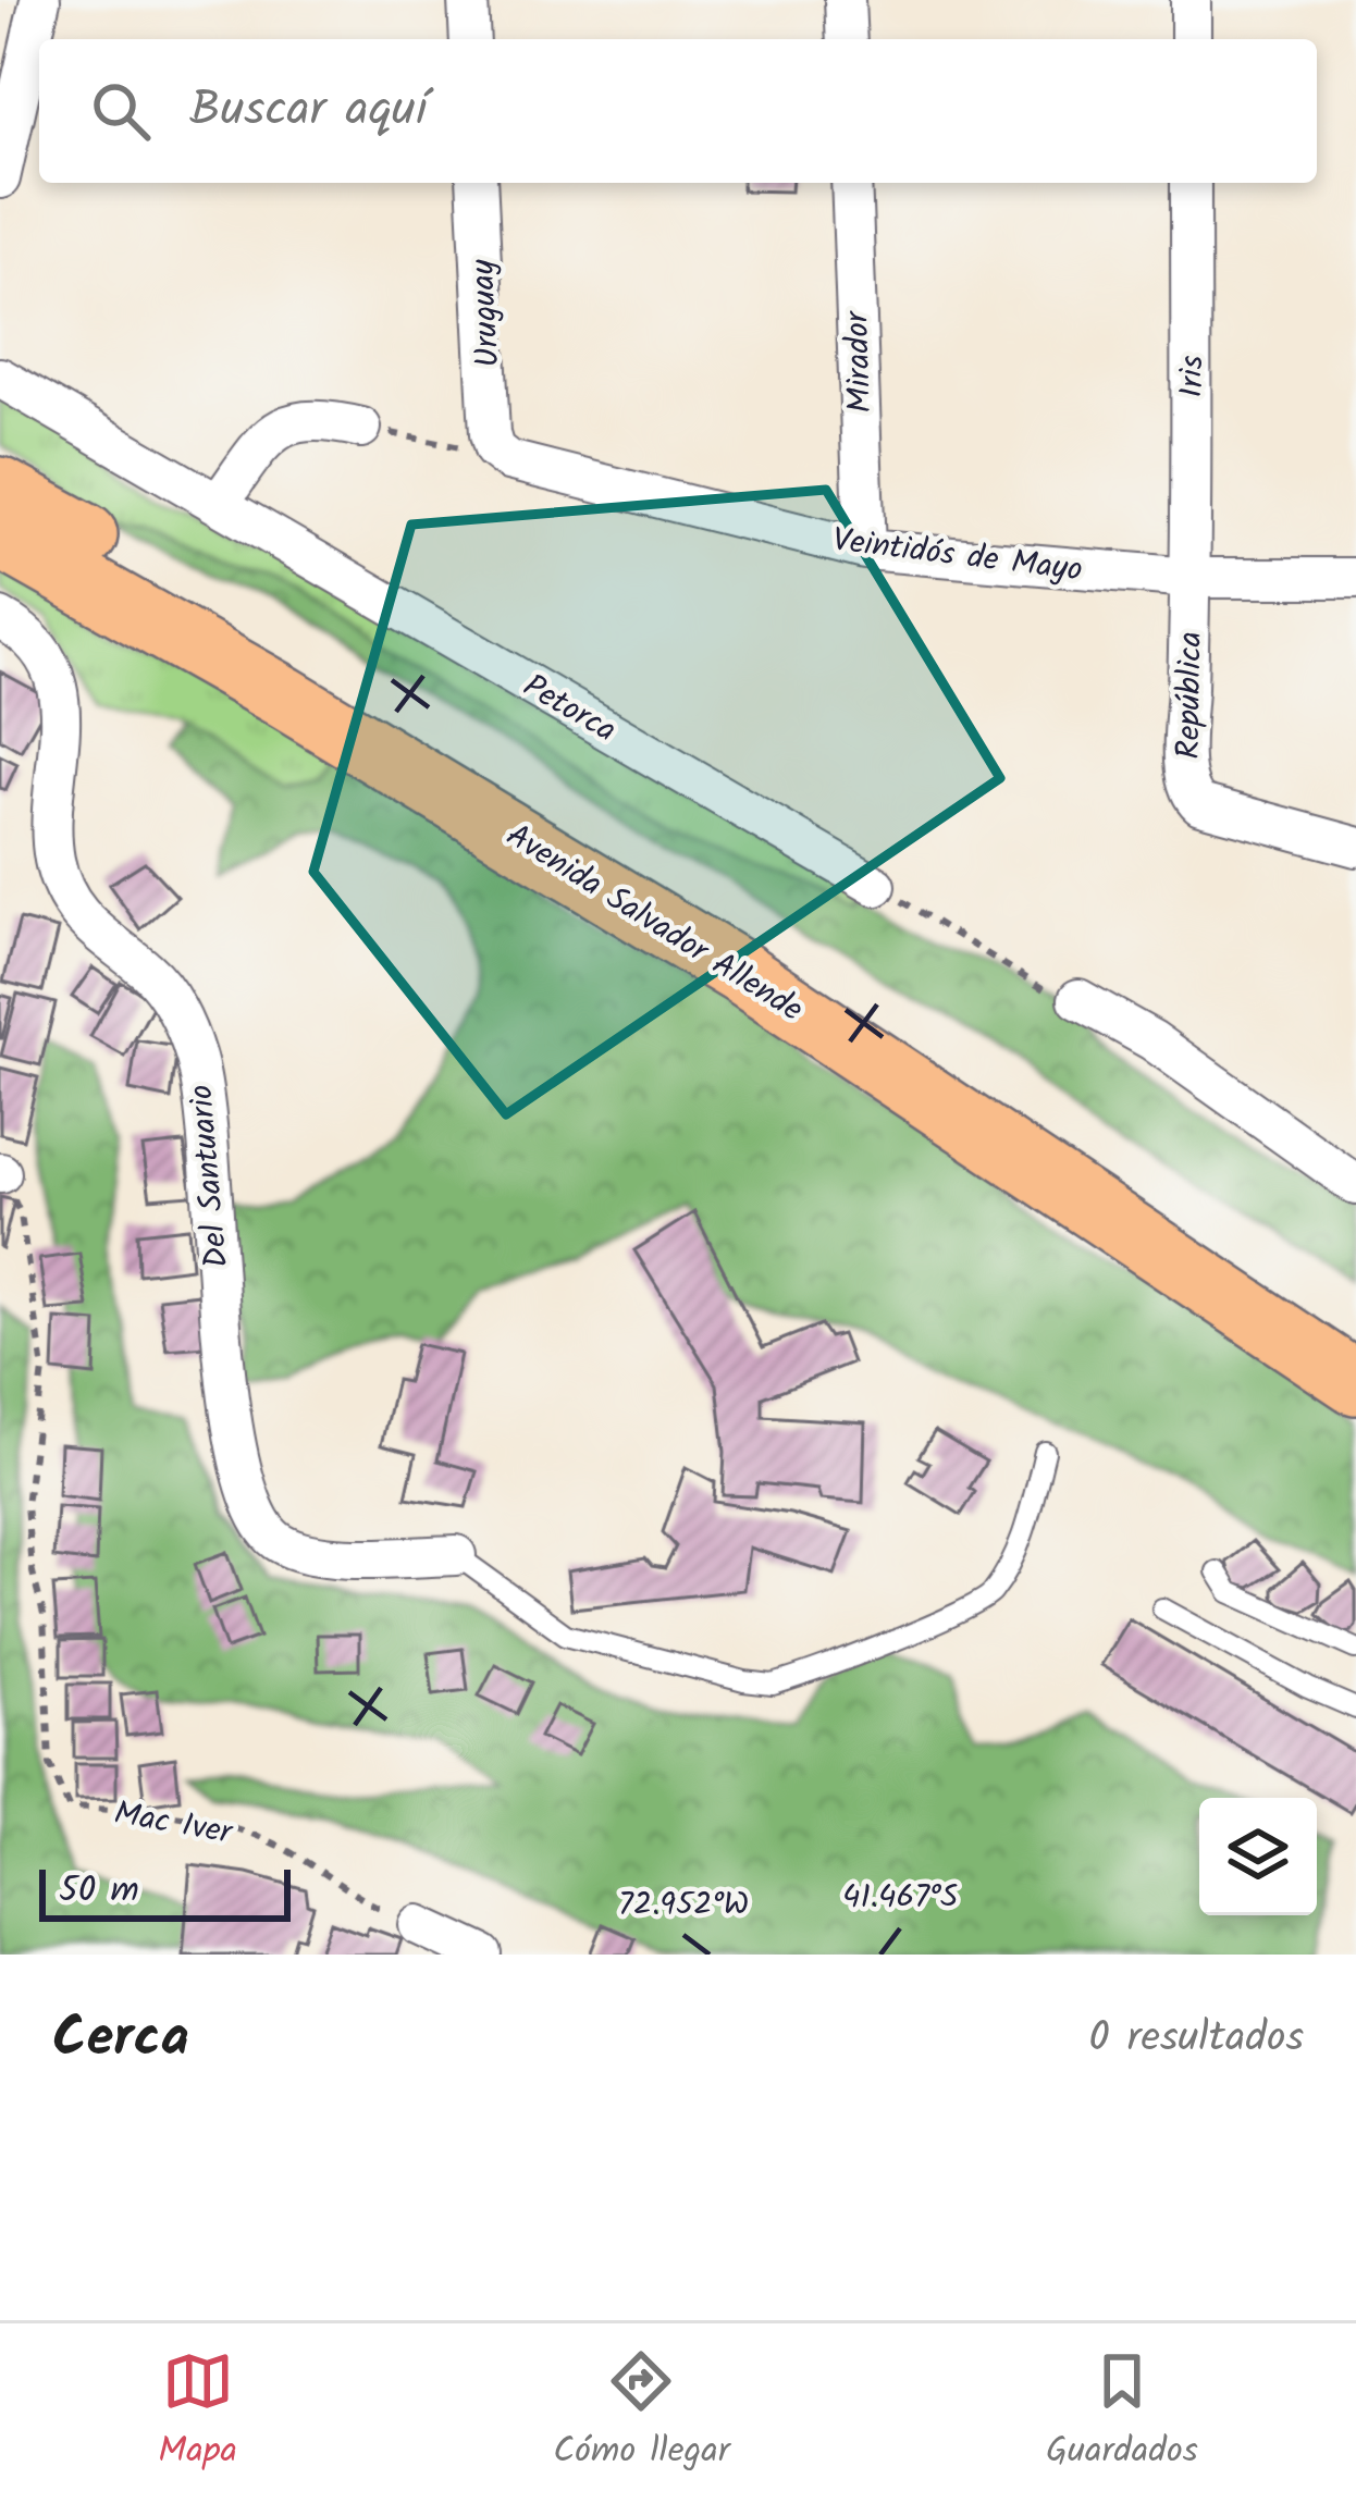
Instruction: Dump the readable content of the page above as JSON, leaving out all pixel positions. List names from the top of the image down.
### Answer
{
  "streets": {
    "highway": ["Avenida Salvador Allende"],
    "street": [
      "Uruguay",
      "Mirador",
      "Iris",
      "Veintidós de Mayo",
      "República",
      "Petorca",
      "Del Santuario"
    ],
    "path": ["Mac Iver"]
  },
  "crossings": [
    ["Uruguay", "Veintidós de Mayo"],
    ["Mirador", "Veintidós de Mayo"],
    ["Iris", "Veintidós de Mayo"],
    ["Iris", "República"],
    ["Veintidós de Mayo", "República"]
  ],
  "scale_bar": "50 m",
  "page": {
    "search": "Buscar aquí",
    "scale": "50 m",
    "heading": ["Cerca", "0 resultados"],
    "nav": ["Mapa", "Cómo llegar", "Guardados"]
  },
  "coordinates": ["41.467°S", "72.952°W"]
}
